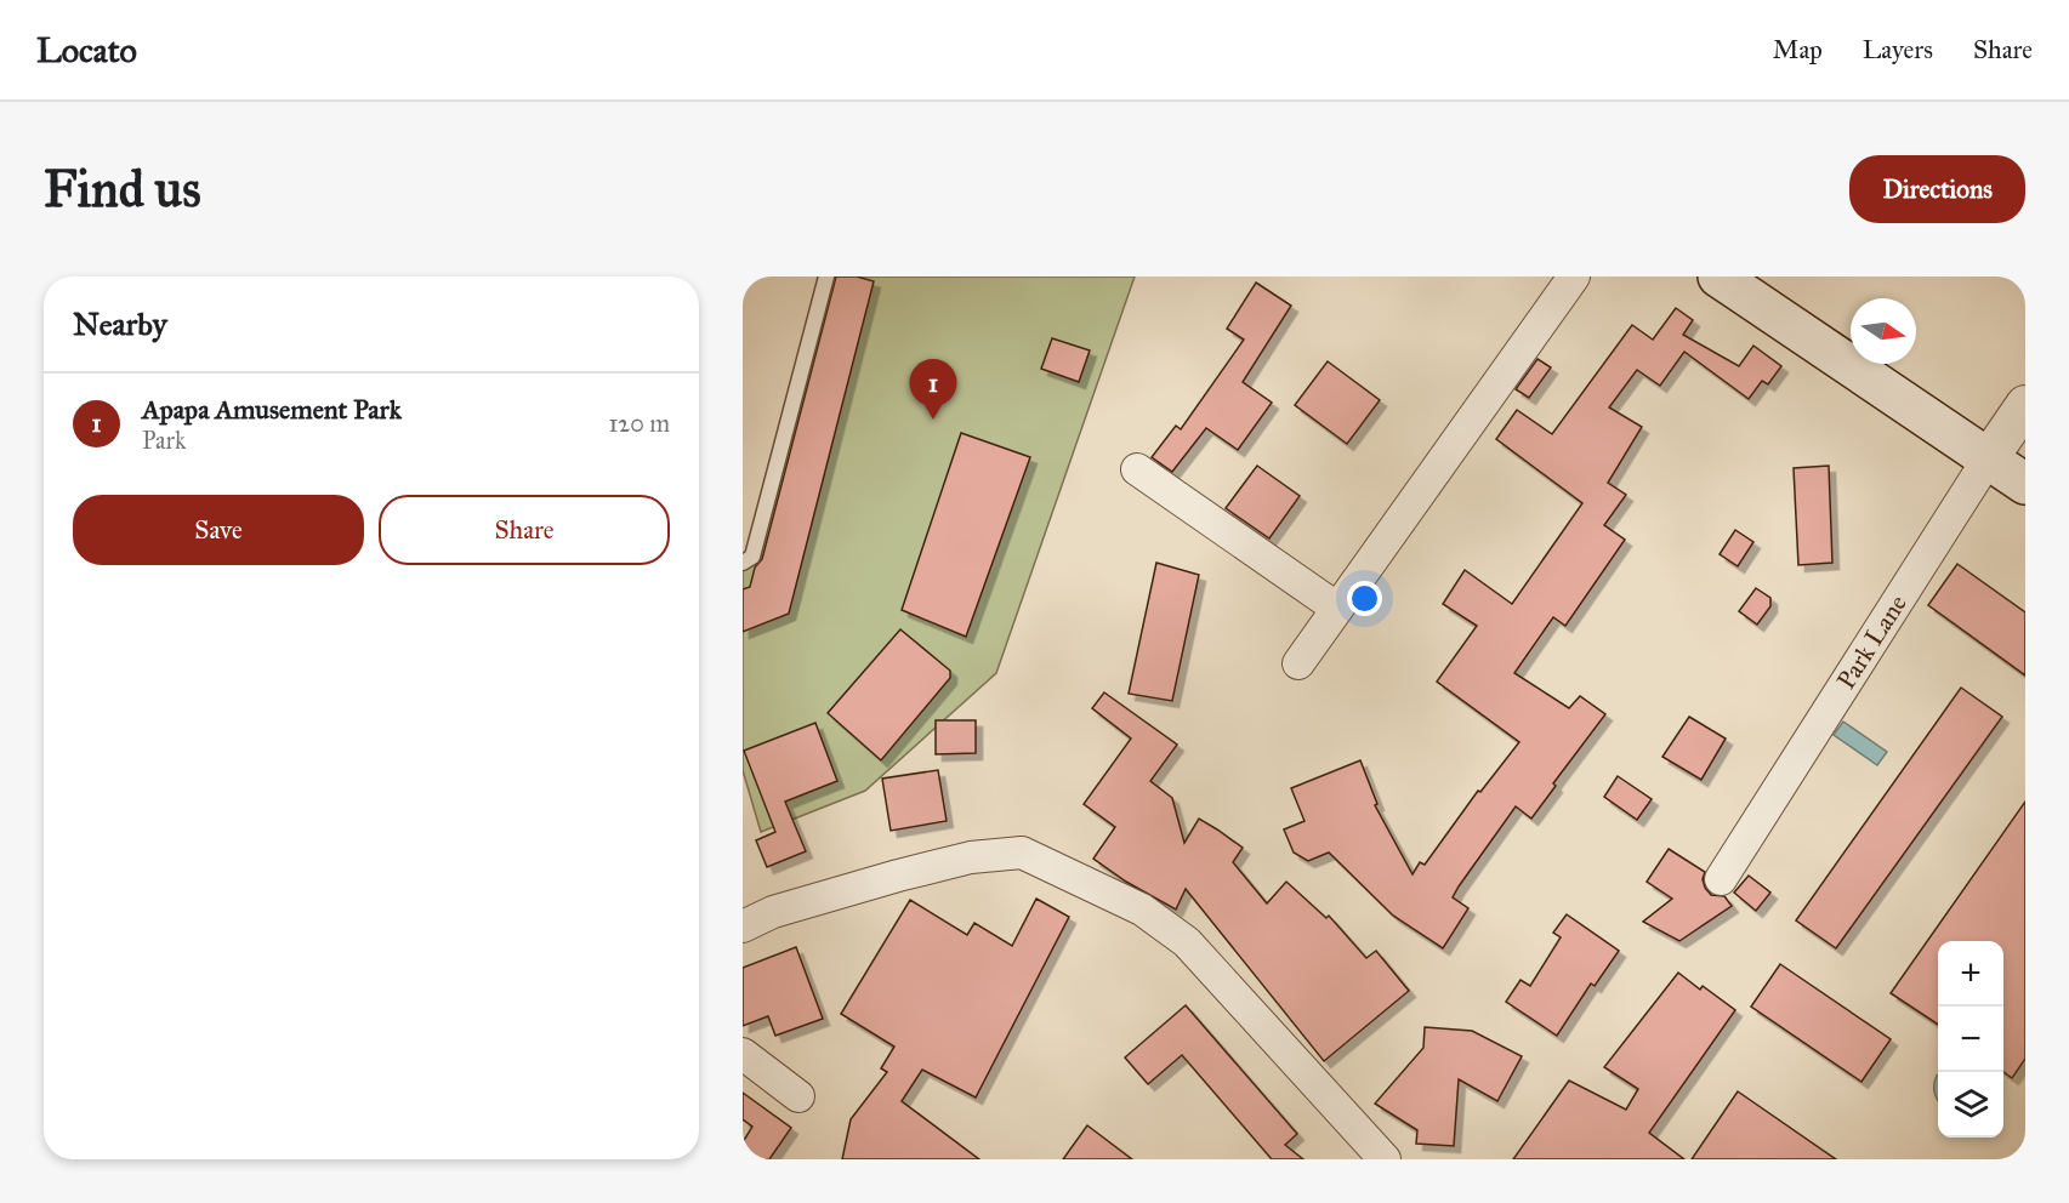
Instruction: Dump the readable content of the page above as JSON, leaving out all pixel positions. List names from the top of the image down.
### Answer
{
  "streets": {
    "street": ["Park Lane"]
  },
  "north": "right",
  "page": {
    "header": "Locato",
    "nav": ["Map", "Layers", "Share"],
    "buttons": [
      "Directions",
      ["Save", "Share"]
    ],
    "title": "Find us",
    "heading": "Nearby",
    "pins": "1",
    "list": [
      {
        "mark": "1",
        "name": "Apapa Amusement Park",
        "note": "Park",
        "value": "120 m"
      }
    ],
    "map_buttons": ["+", "−"]
  }
}
